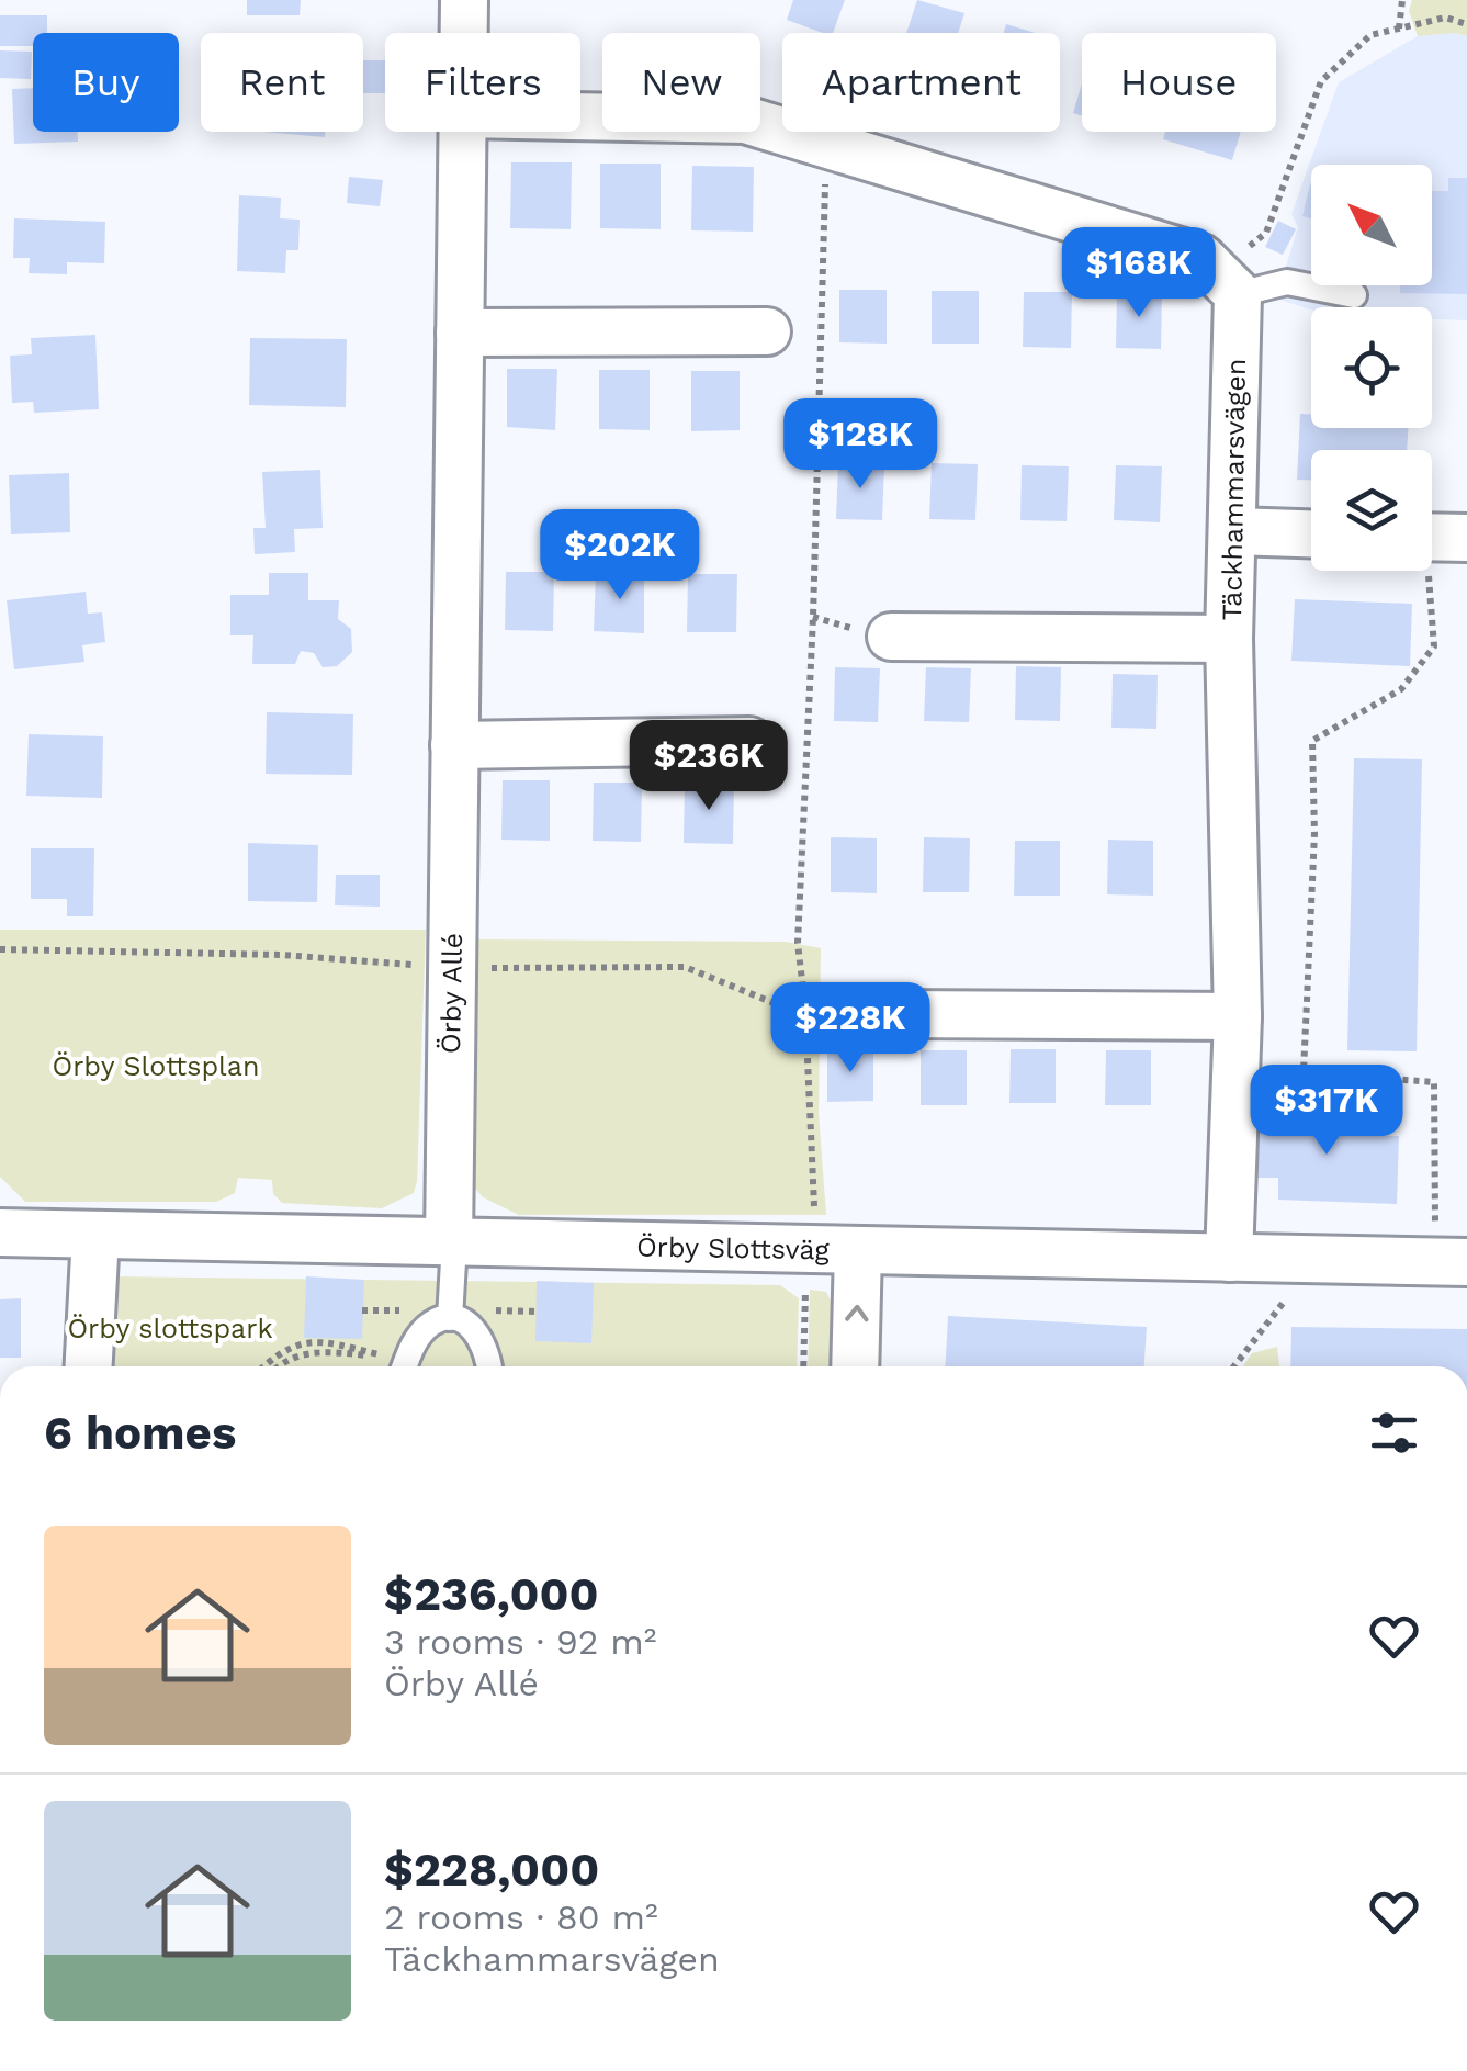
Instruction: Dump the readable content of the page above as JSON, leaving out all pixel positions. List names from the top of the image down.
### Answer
{
  "streets": {
    "street": ["Täckhammarsvägen", "Örby Allé", "Örby Slottsväg"]
  },
  "crossings": [
    ["Täckhammarsvägen", "Örby Slottsväg"],
    ["Örby Allé", "Örby Slottsväg"]
  ],
  "parks": ["Örby Slottsplan", "Örby slottspark"],
  "north": "top left",
  "page": {
    "chip": [
      "Buy",
      "Rent",
      "Filters",
      "New",
      "Apartment",
      "House"
    ],
    "price": [
      "$168K",
      "$128K",
      "$202K",
      "$236K",
      "$228K",
      "$317K"
    ],
    "heading": "6 homes",
    "list": [
      {
        "name": "$236,000",
        "note": "3 rooms · 92 m² · Örby Allé"
      },
      {
        "name": "$228,000",
        "note": "2 rooms · 80 m² · Täckhammarsvägen"
      }
    ]
  }
}
